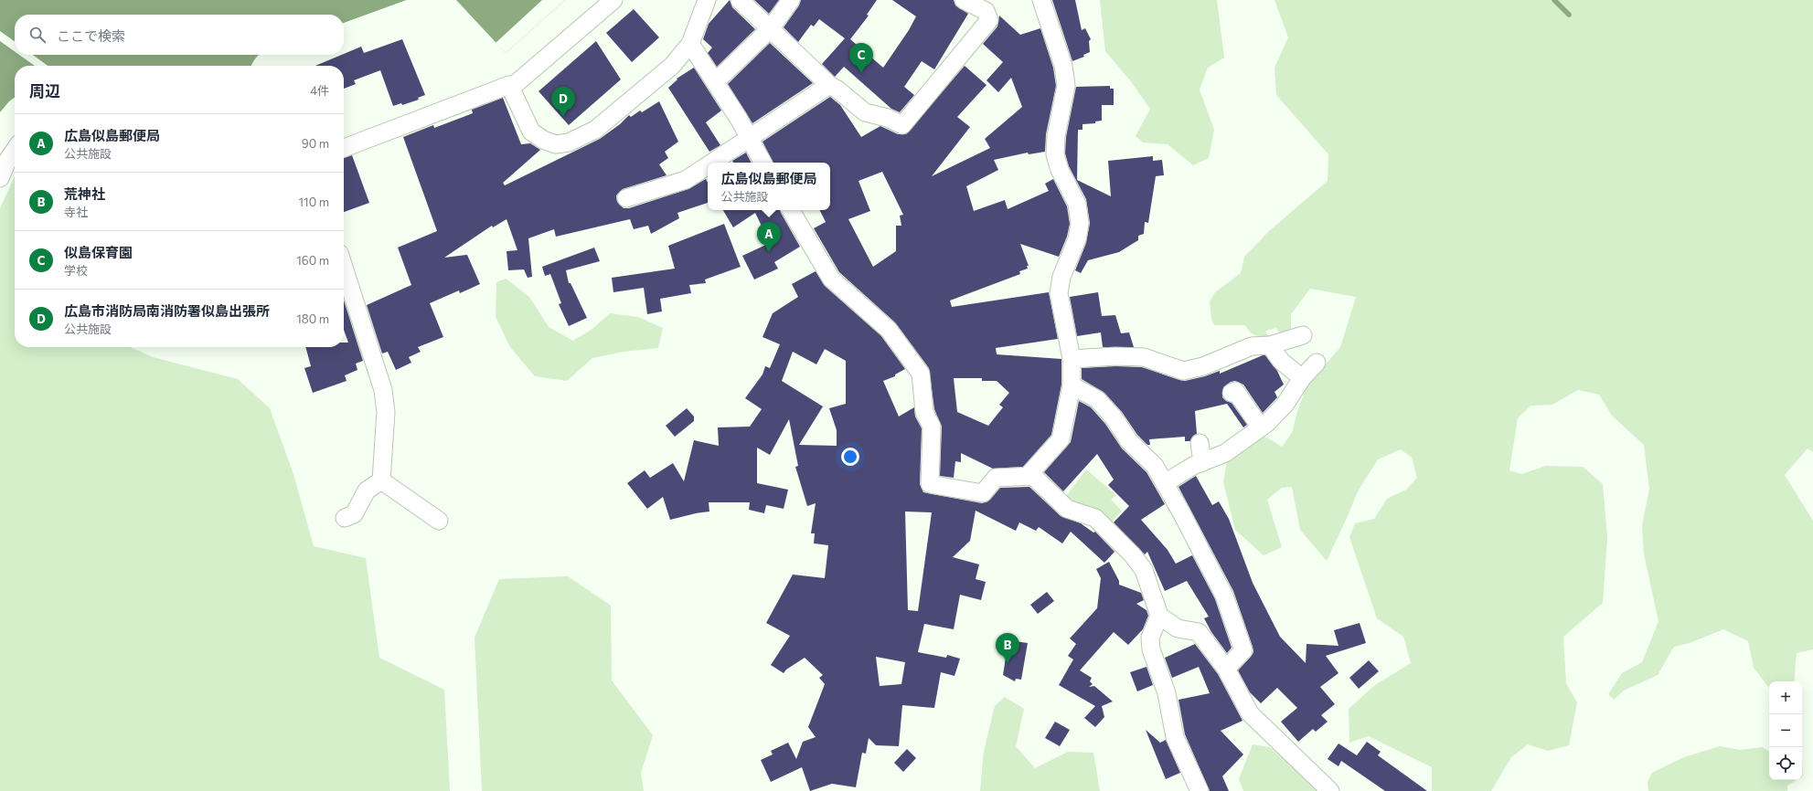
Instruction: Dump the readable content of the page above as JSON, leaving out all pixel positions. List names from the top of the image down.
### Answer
{
  "page": {
    "search": "ここで検索",
    "pins": [
      "C",
      "D",
      "A",
      "B"
    ],
    "heading": ["周辺", "4件"],
    "list": [
      {
        "mark": "A",
        "name": "広島似島郵便局",
        "note": "公共施設",
        "value": "90 m"
      },
      {
        "mark": "B",
        "name": "荒神社",
        "note": "寺社",
        "value": "110 m"
      },
      {
        "mark": "C",
        "name": "似島保育園",
        "note": "学校",
        "value": "160 m"
      },
      {
        "mark": "D",
        "name": "広島市消防局南消防署似島出張所",
        "note": "公共施設",
        "value": "180 m"
      }
    ],
    "popup": ["広島似島郵便局", "公共施設"],
    "map_buttons": ["+", "−"]
  }
}
